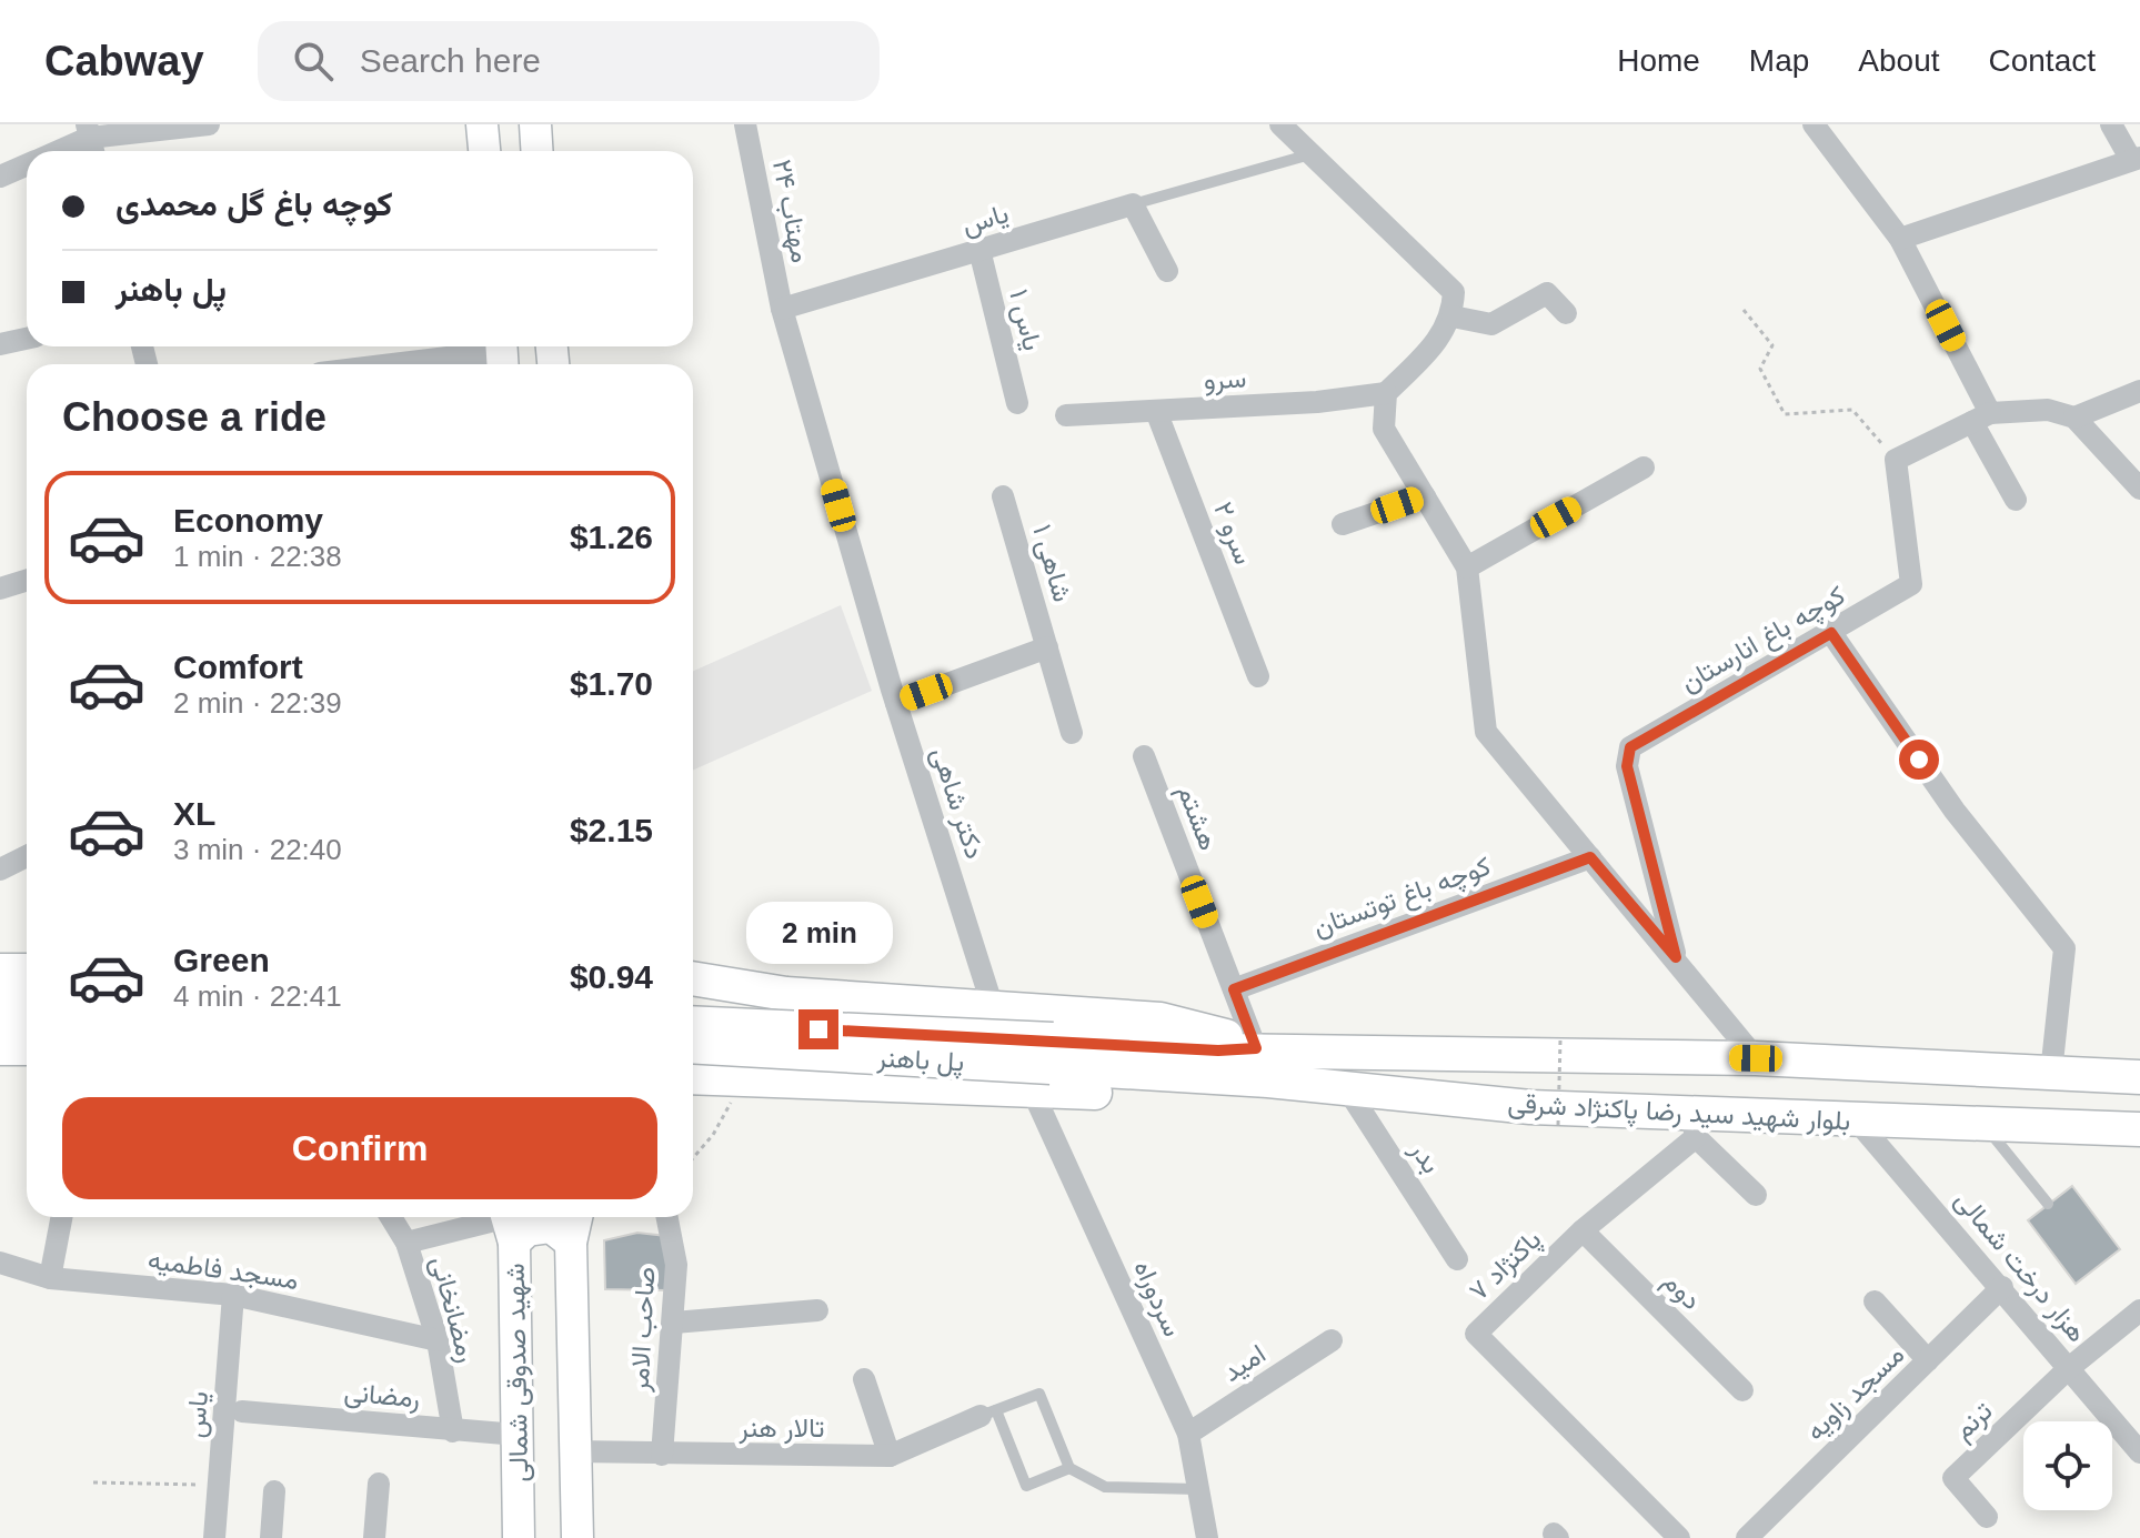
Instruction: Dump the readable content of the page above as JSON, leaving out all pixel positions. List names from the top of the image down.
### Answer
{
  "streets": {
    "main road": ["پل باهنر", "بلوار شهید سید رضا پاکنژاد شرقی", "شهید صدوقی شمالی"],
    "street": [
      "مهتاب ۲۴",
      "یاس",
      "یاس ۱",
      "سرو",
      "سرو ۲",
      "شاهی ۱",
      "کوچه باغ انارستان",
      "دکتر شاهی",
      "هشتم",
      "کوچه باغ توتستان",
      "بدر",
      "پاکنژاد ۷",
      "هزار درخت شمالی",
      "مسجد فاطمیه",
      "دوم",
      "سردوراه",
      "رمضانخانی",
      "صاحب الامر",
      "امید",
      "مسجد زاویه",
      "رمضانی",
      "ترنم",
      "تالار هنر"
    ]
  },
  "crossings": [
    ["مهتاب ۲۴", "یاس"],
    ["مهتاب ۲۴", "دکتر شاهی"],
    ["یاس", "یاس ۱"],
    ["یاس", "دکتر شاهی"],
    ["یاس", "مسجد فاطمیه"],
    ["سرو", "سرو ۲"],
    ["هشتم", "کوچه باغ توتستان"],
    ["هشتم", "بلوار شهید سید رضا پاکنژاد شرقی"],
    ["پل باهنر", "سردوراه"],
    ["بلوار شهید سید رضا پاکنژاد شرقی", "بدر"],
    ["بلوار شهید سید رضا پاکنژاد شرقی", "پاکنژاد ۷"],
    ["بلوار شهید سید رضا پاکنژاد شرقی", "هزار درخت شمالی"],
    ["پاکنژاد ۷", "دوم"],
    ["هزار درخت شمالی", "مسجد زاویه"],
    ["هزار درخت شمالی", "ترنم"],
    ["مسجد فاطمیه", "رمضانخانی"],
    ["سردوراه", "امید"],
    ["رمضانخانی", "رمضانی"],
    ["صاحب الامر", "تالار هنر"],
    ["شهید صدوقی شمالی", "رمضانی"]
  ],
  "page": {
    "header": "Cabway",
    "search": "Search here",
    "nav": [
      "Home",
      "Map",
      "About",
      "Contact"
    ],
    "banner": ["کوچه باغ گل محمدی", "پل باهنر"],
    "heading": "Choose a ride",
    "list": [
      {
        "name": "Economy",
        "note": "1 min · 22:38",
        "value": "$1.26"
      },
      {
        "name": "Comfort",
        "note": "2 min · 22:39",
        "value": "$1.70"
      },
      {
        "name": "XL",
        "note": "3 min · 22:40",
        "value": "$2.15"
      },
      {
        "name": "Green",
        "note": "4 min · 22:41",
        "value": "$0.94"
      }
    ],
    "bubble": "2 min",
    "buttons": "Confirm"
  }
}
